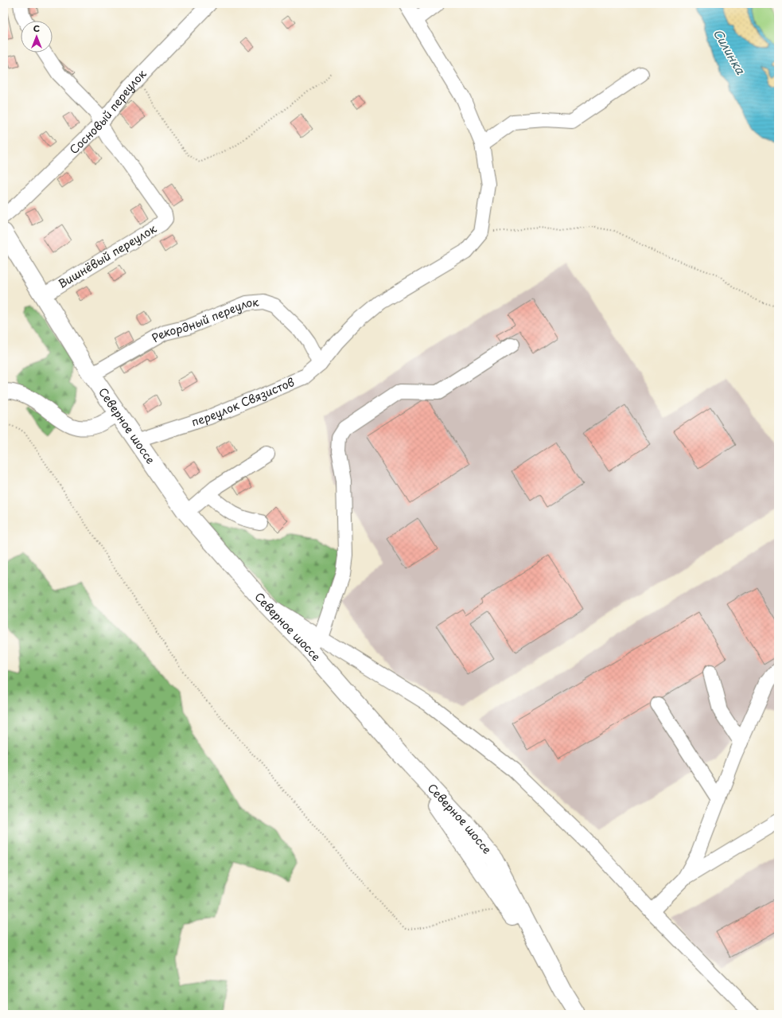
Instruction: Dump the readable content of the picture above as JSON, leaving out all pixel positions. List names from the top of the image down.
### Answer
{
  "streets": {
    "main road": ["Северное шоссе"],
    "street": [
      "Сосновый переулок",
      "Вишнёвый переулок",
      "Рекордный переулок",
      "переулок Связистов"
    ]
  },
  "crossings": [
    ["Сосновый переулок", "Вишнёвый переулок"],
    ["Вишнёвый переулок", "Северное шоссе"],
    ["Рекордный переулок", "переулок Связистов"],
    ["Рекордный переулок", "Северное шоссе"],
    ["переулок Связистов", "Северное шоссе"]
  ],
  "water": ["Силинка"],
  "north": "top"
}
